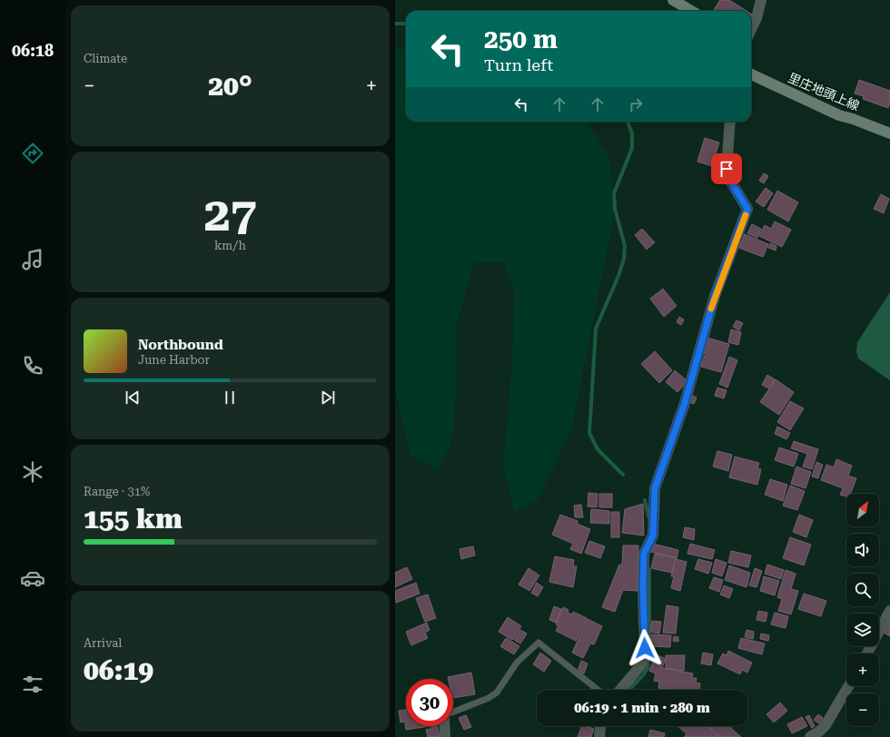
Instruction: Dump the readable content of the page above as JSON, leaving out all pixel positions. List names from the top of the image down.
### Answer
{
  "streets": {
    "main road": ["里庄地頭上線"]
  },
  "north": "top right",
  "page": {
    "tabs": "06:18",
    "tile": [
      "Climate",
      ["27", "km/h"],
      ["Range · 31%", "155 km"],
      ["Arrival", "06:19"]
    ],
    "turn": ["250 m", "Turn left"],
    "heat": ["−", "20°", "+"],
    "song": ["Northbound", "June Harbor"],
    "map_buttons": ["+", "−"],
    "limit": "30",
    "trip": "06:19 · 1 min · 280 m"
  }
}
